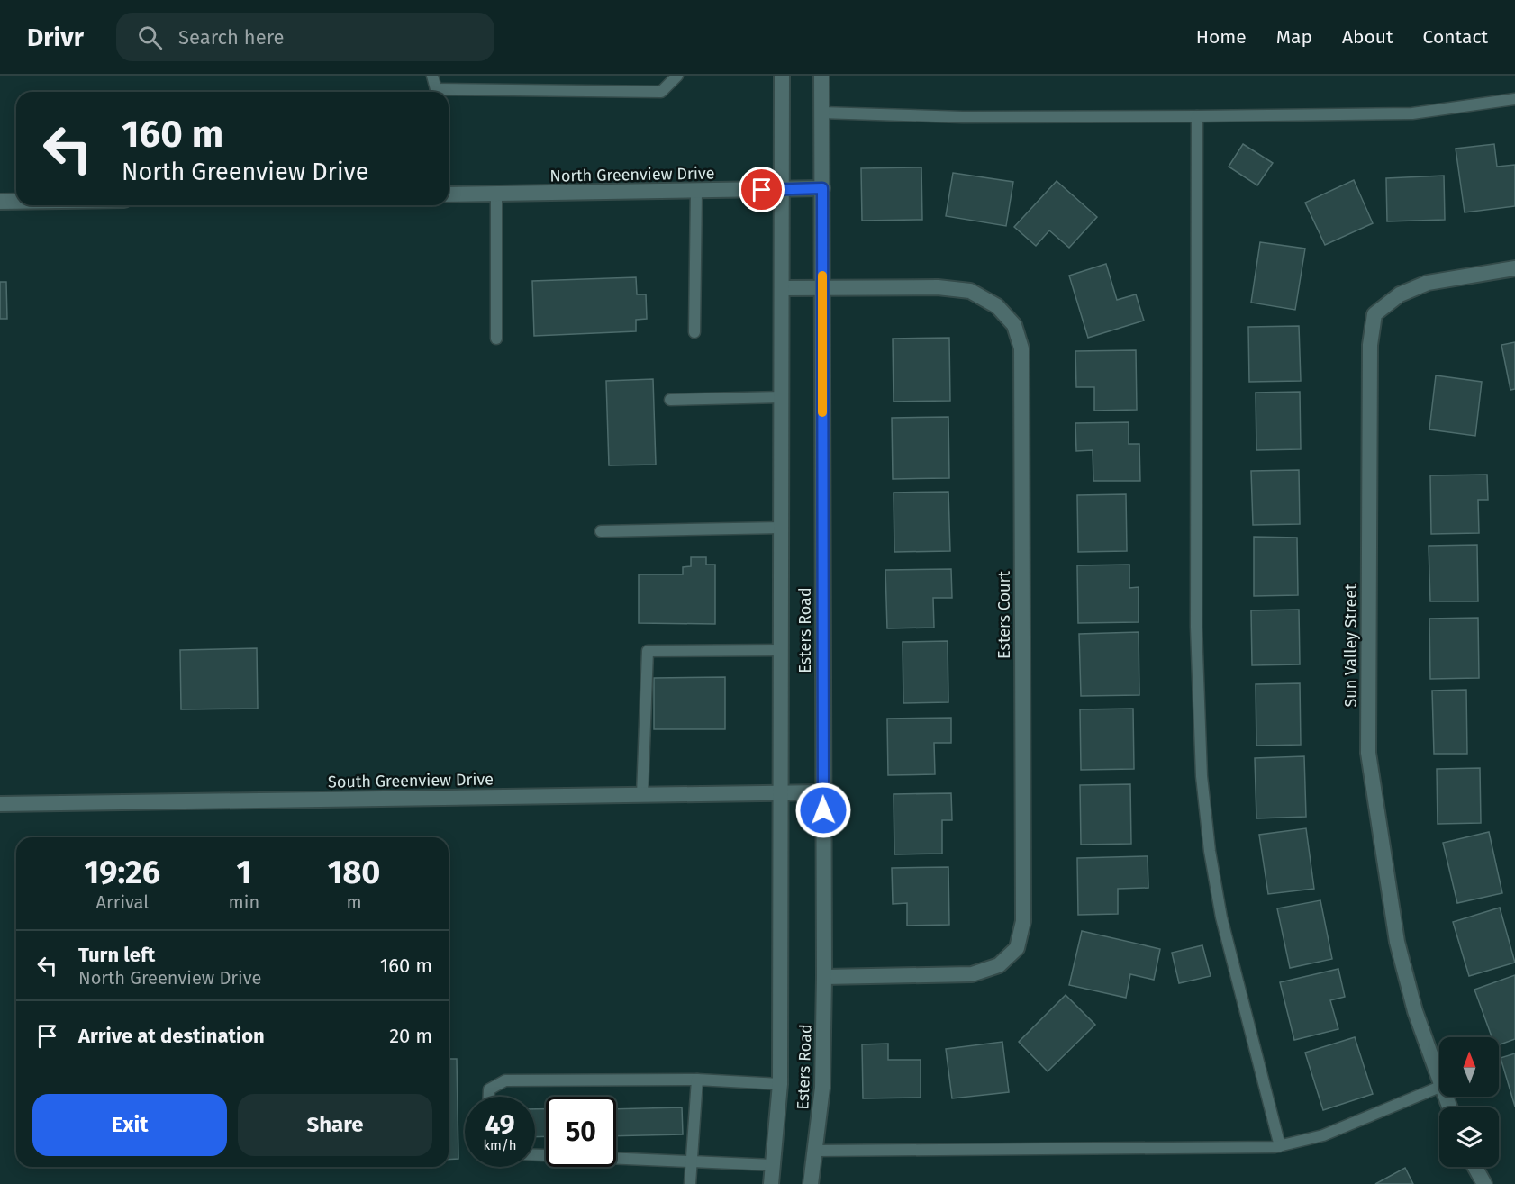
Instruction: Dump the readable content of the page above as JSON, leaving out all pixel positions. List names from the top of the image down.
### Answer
{
  "streets": {
    "street": [
      "North Greenview Drive",
      "Esters Court",
      "Esters Road",
      "Sun Valley Street",
      "South Greenview Drive"
    ]
  },
  "crossings": [
    ["North Greenview Drive", "Esters Road"],
    ["Esters Court", "Esters Road"],
    ["Esters Road", "South Greenview Drive"]
  ],
  "north": "top",
  "page": {
    "header": "Drivr",
    "search": "Search here",
    "nav": [
      "Home",
      "Map",
      "About",
      "Contact"
    ],
    "turn": ["160 m", "North Greenview Drive"],
    "eta": [
      "19:26",
      "Arrival",
      "1",
      "min",
      "180",
      "m"
    ],
    "list": [
      {
        "name": "Turn left",
        "note": "North Greenview Drive",
        "value": "160 m"
      },
      {
        "name": "Arrive at destination",
        "value": "20 m"
      }
    ],
    "buttons": ["Exit", "Share"],
    "speed": "49 km/h",
    "limit": "50"
  }
}
